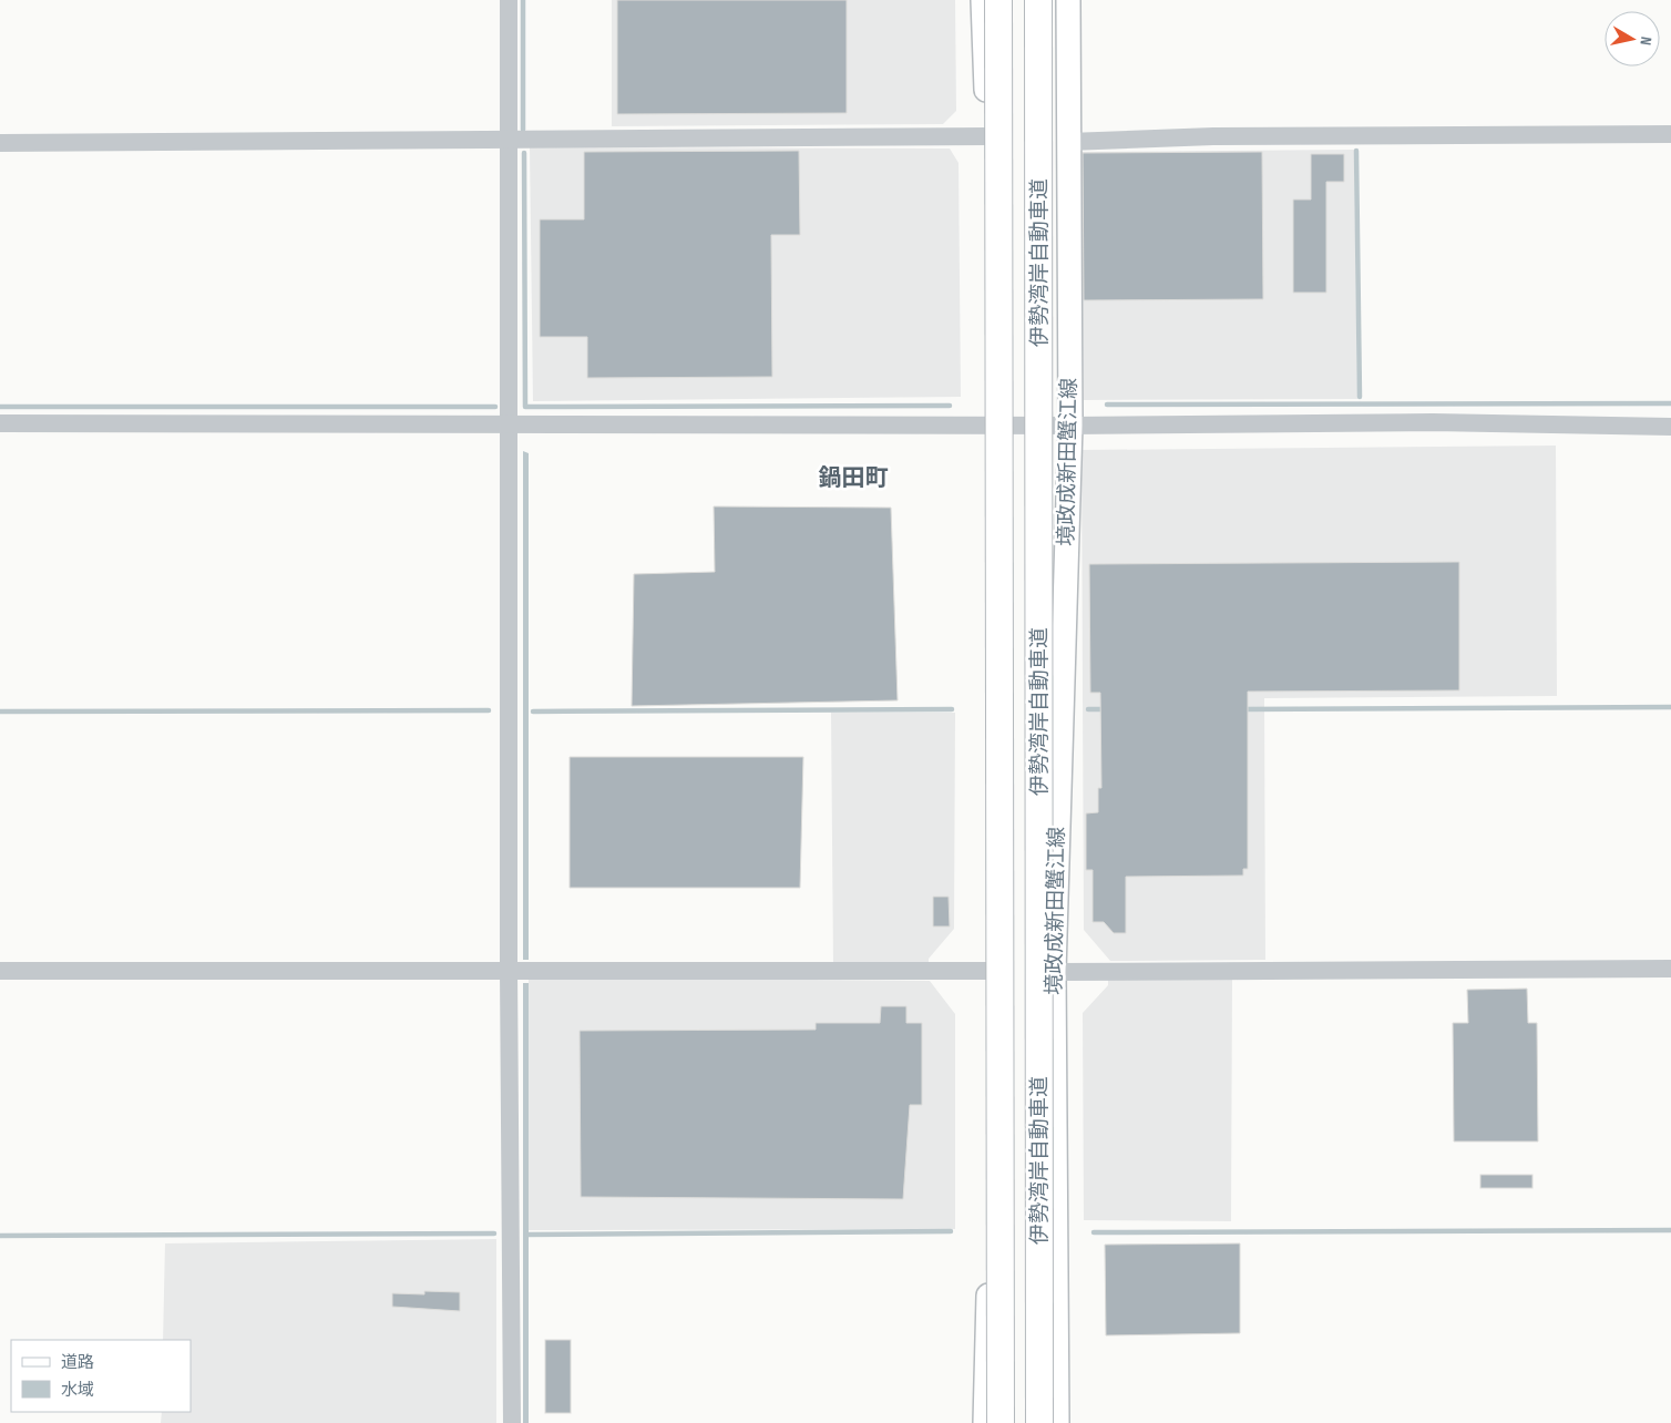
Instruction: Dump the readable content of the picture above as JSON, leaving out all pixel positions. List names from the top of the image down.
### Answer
{
  "streets": {
    "highway": ["伊勢湾岸自動車道"],
    "main road": ["境政成新田蟹江線"]
  },
  "districts": ["鍋田町"],
  "legend": ["道路", "水域"],
  "north": "right"
}
